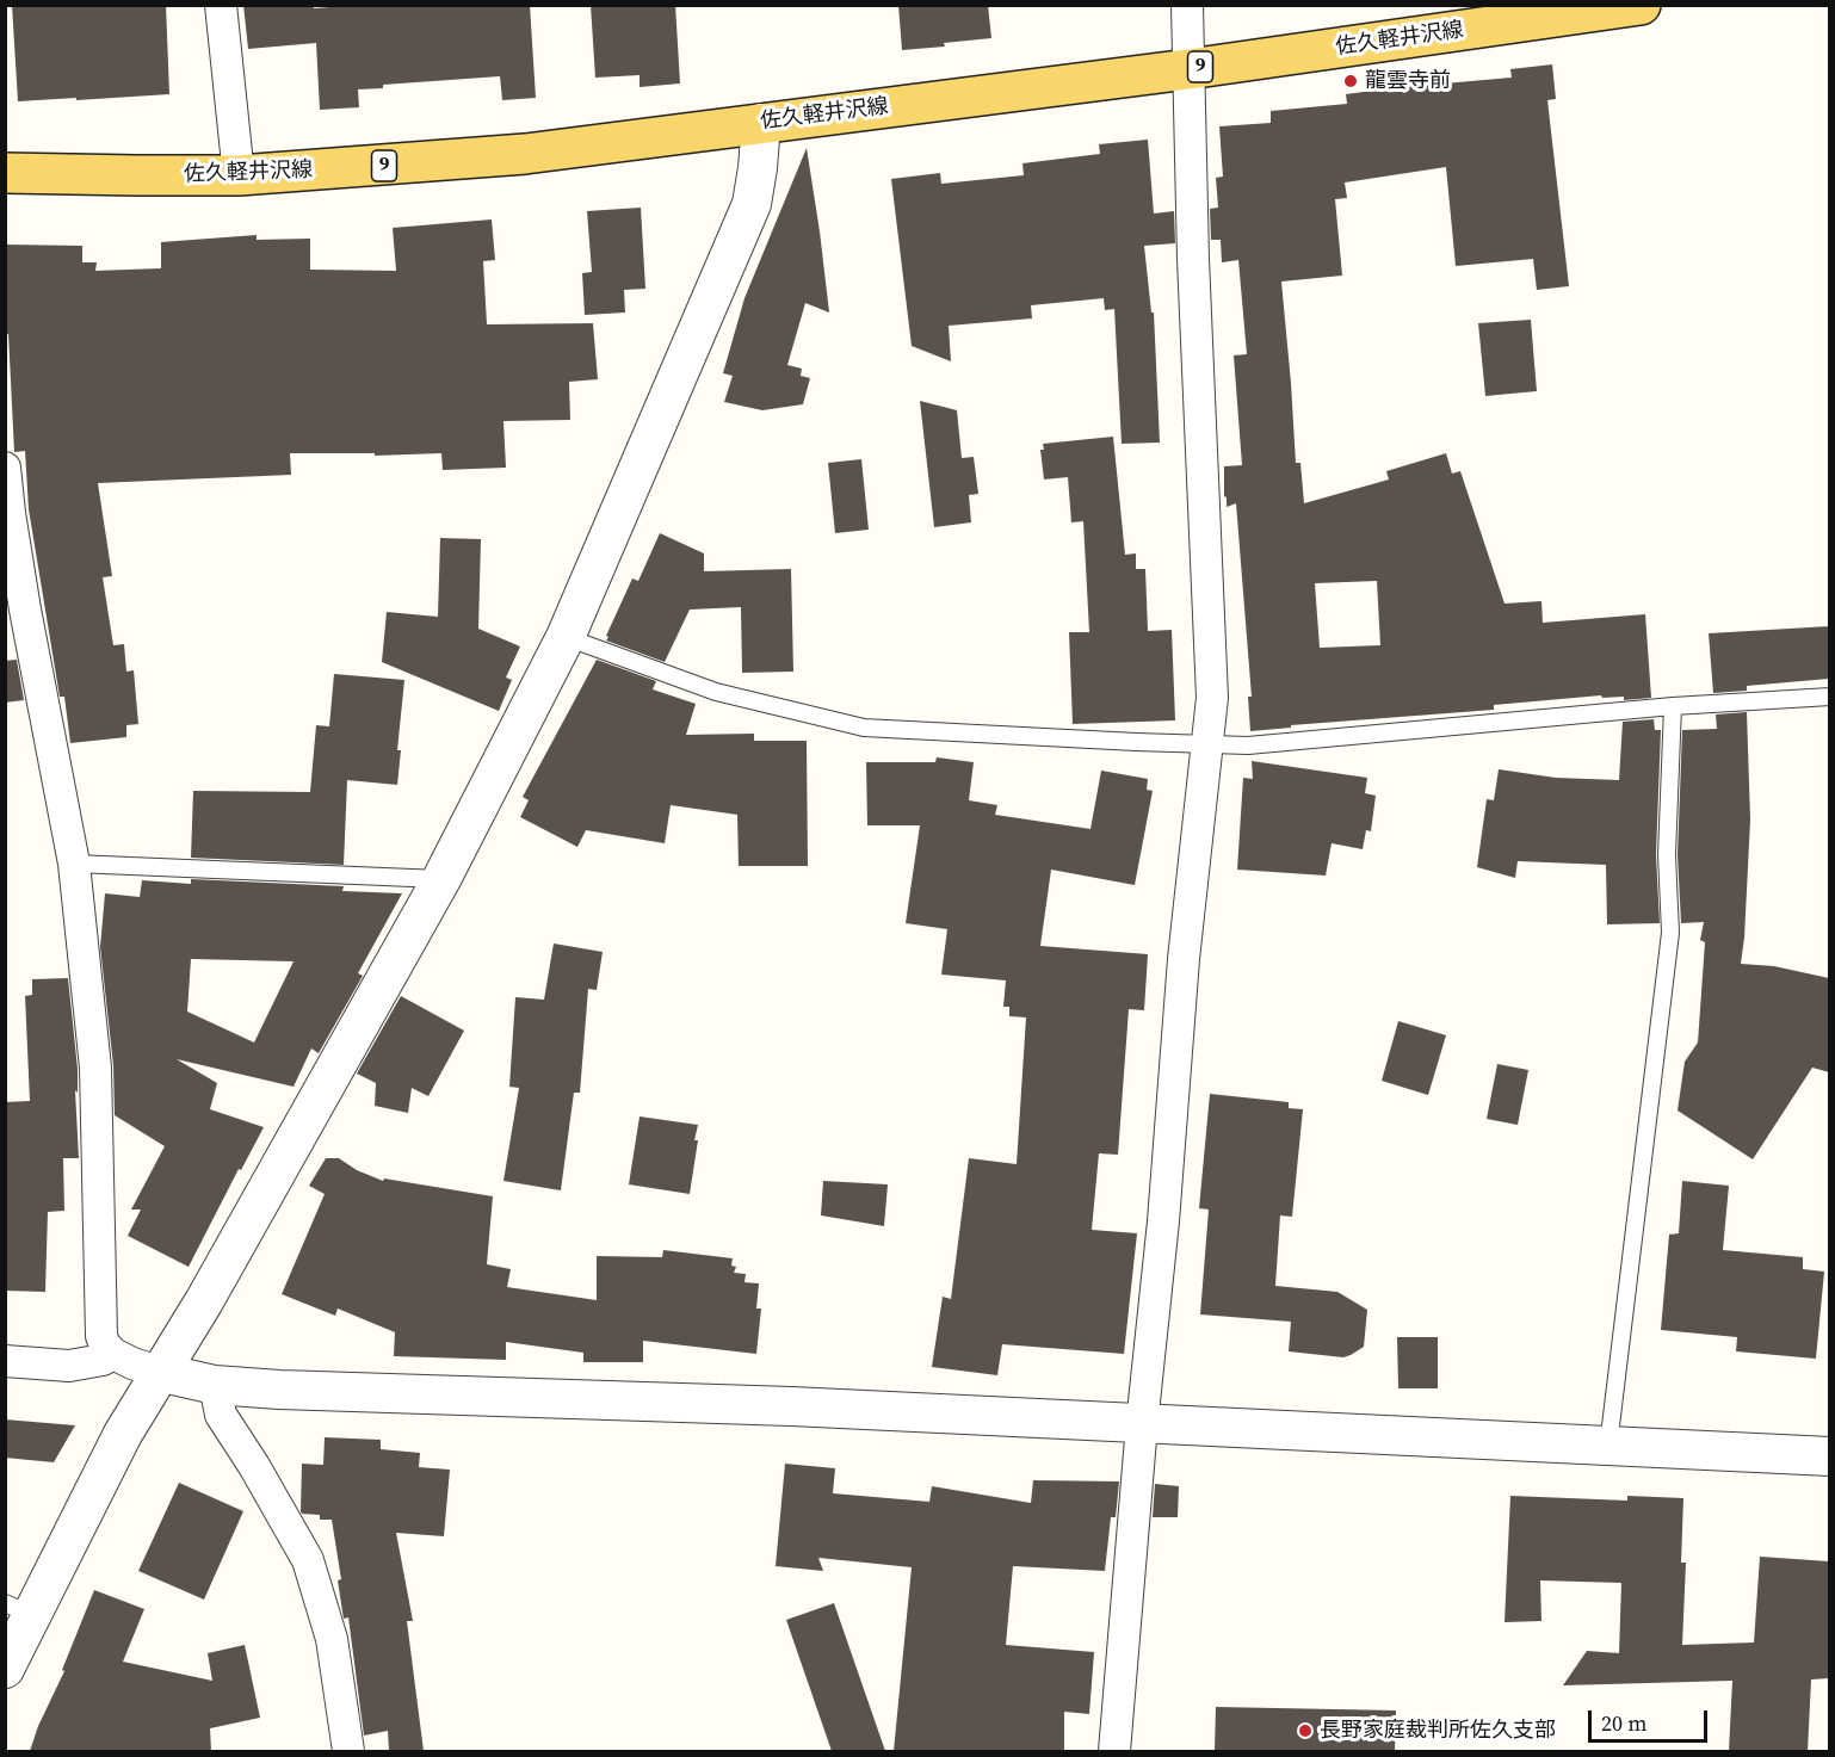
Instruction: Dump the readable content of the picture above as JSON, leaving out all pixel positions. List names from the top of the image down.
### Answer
{
  "streets": {
    "main road": ["佐久軽井沢線", "9"]
  },
  "places": ["龍雲寺前", "長野家庭裁判所佐久支部"],
  "scale_bar": "20 m"
}
